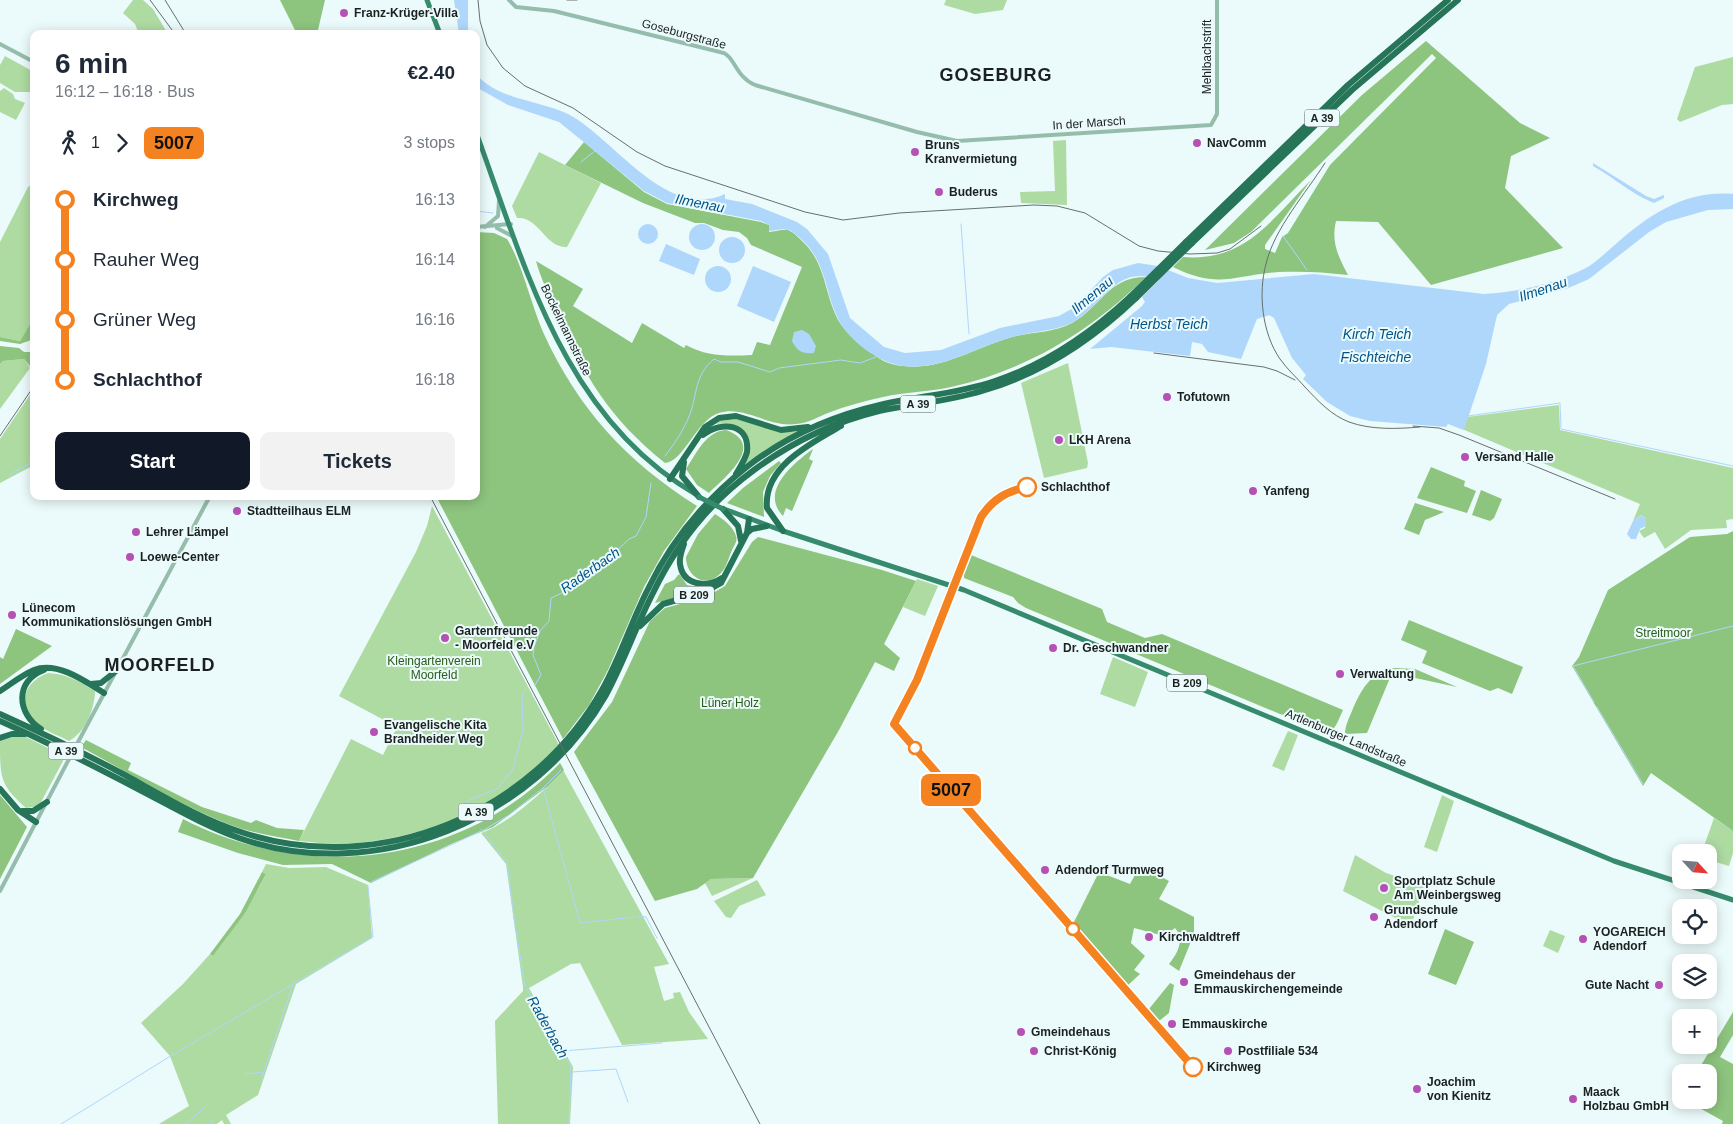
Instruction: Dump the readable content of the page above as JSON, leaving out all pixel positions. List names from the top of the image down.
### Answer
{
  "streets": {
    "highway": ["A 39", "B 209"],
    "main road": ["Bockelmannstraße", "Artlenburger Landstraße"],
    "street": ["Goseburgstraße", "Mehlbachstrift", "In der Marsch"]
  },
  "crossings": [
    ["Goseburgstraße", "In der Marsch"],
    ["Mehlbachstrift", "In der Marsch"],
    ["A 39", "B 209"],
    ["Bockelmannstraße", "B 209"],
    ["B 209", "Artlenburger Landstraße"]
  ],
  "districts": ["GOSEBURG", "MOORFELD"],
  "water": [
    "Ilmenau",
    "Herbst Teich",
    "Kirch Teich",
    "Fischteiche",
    "Raderbach"
  ],
  "parks": ["Streitmoor", "Kleingartenverein Moorfeld", "Lüner Holz"],
  "places": [
    "Franz-Krüger-Villa",
    "NavComm",
    "Bruns Kranvermietung",
    "Buderus",
    "Tofutown",
    "LKH Arena",
    "Versand Halle",
    "Schlachthof",
    "Yanfeng",
    "Stadtteilhaus ELM",
    "Lehrer Lämpel",
    "Loewe-Center",
    "Lünecom Kommunikationslösungen GmbH",
    "Gartenfreunde - Moorfeld e.V",
    "Dr. Geschwandner",
    "Verwaltung",
    "Evangelische Kita Brandheider Weg",
    "Adendorf Turmweg",
    "Sportplatz Schule Am Weinbergsweg",
    "Grundschule Adendorf",
    "Kirchwaldtreff",
    "YOGAREICH Adendorf",
    "Gmeindehaus der Emmauskirchengemeinde",
    "Gute Nacht",
    "Emmauskirche",
    "Gmeindehaus",
    "Christ-König",
    "Postfiliale 534",
    "Kirchweg",
    "Joachim von Kienitz",
    "Maack Holzbau GmbH"
  ],
  "lines": ["bus line 5007"],
  "north": "bottom right",
  "page": {
    "on_map": "5007",
    "heading": ["6 min", "16:12 – 16:18 · Bus", "€2.40"],
    "legs": ["1", "5007", "3 stops"],
    "list": [
      {
        "name": "Kirchweg",
        "value": "16:13"
      },
      {
        "name": "Rauher Weg",
        "value": "16:14"
      },
      {
        "name": "Grüner Weg",
        "value": "16:16"
      },
      {
        "name": "Schlachthof",
        "value": "16:18"
      }
    ],
    "buttons": ["Start", "Tickets"],
    "map_buttons": ["+", "−"]
  }
}
